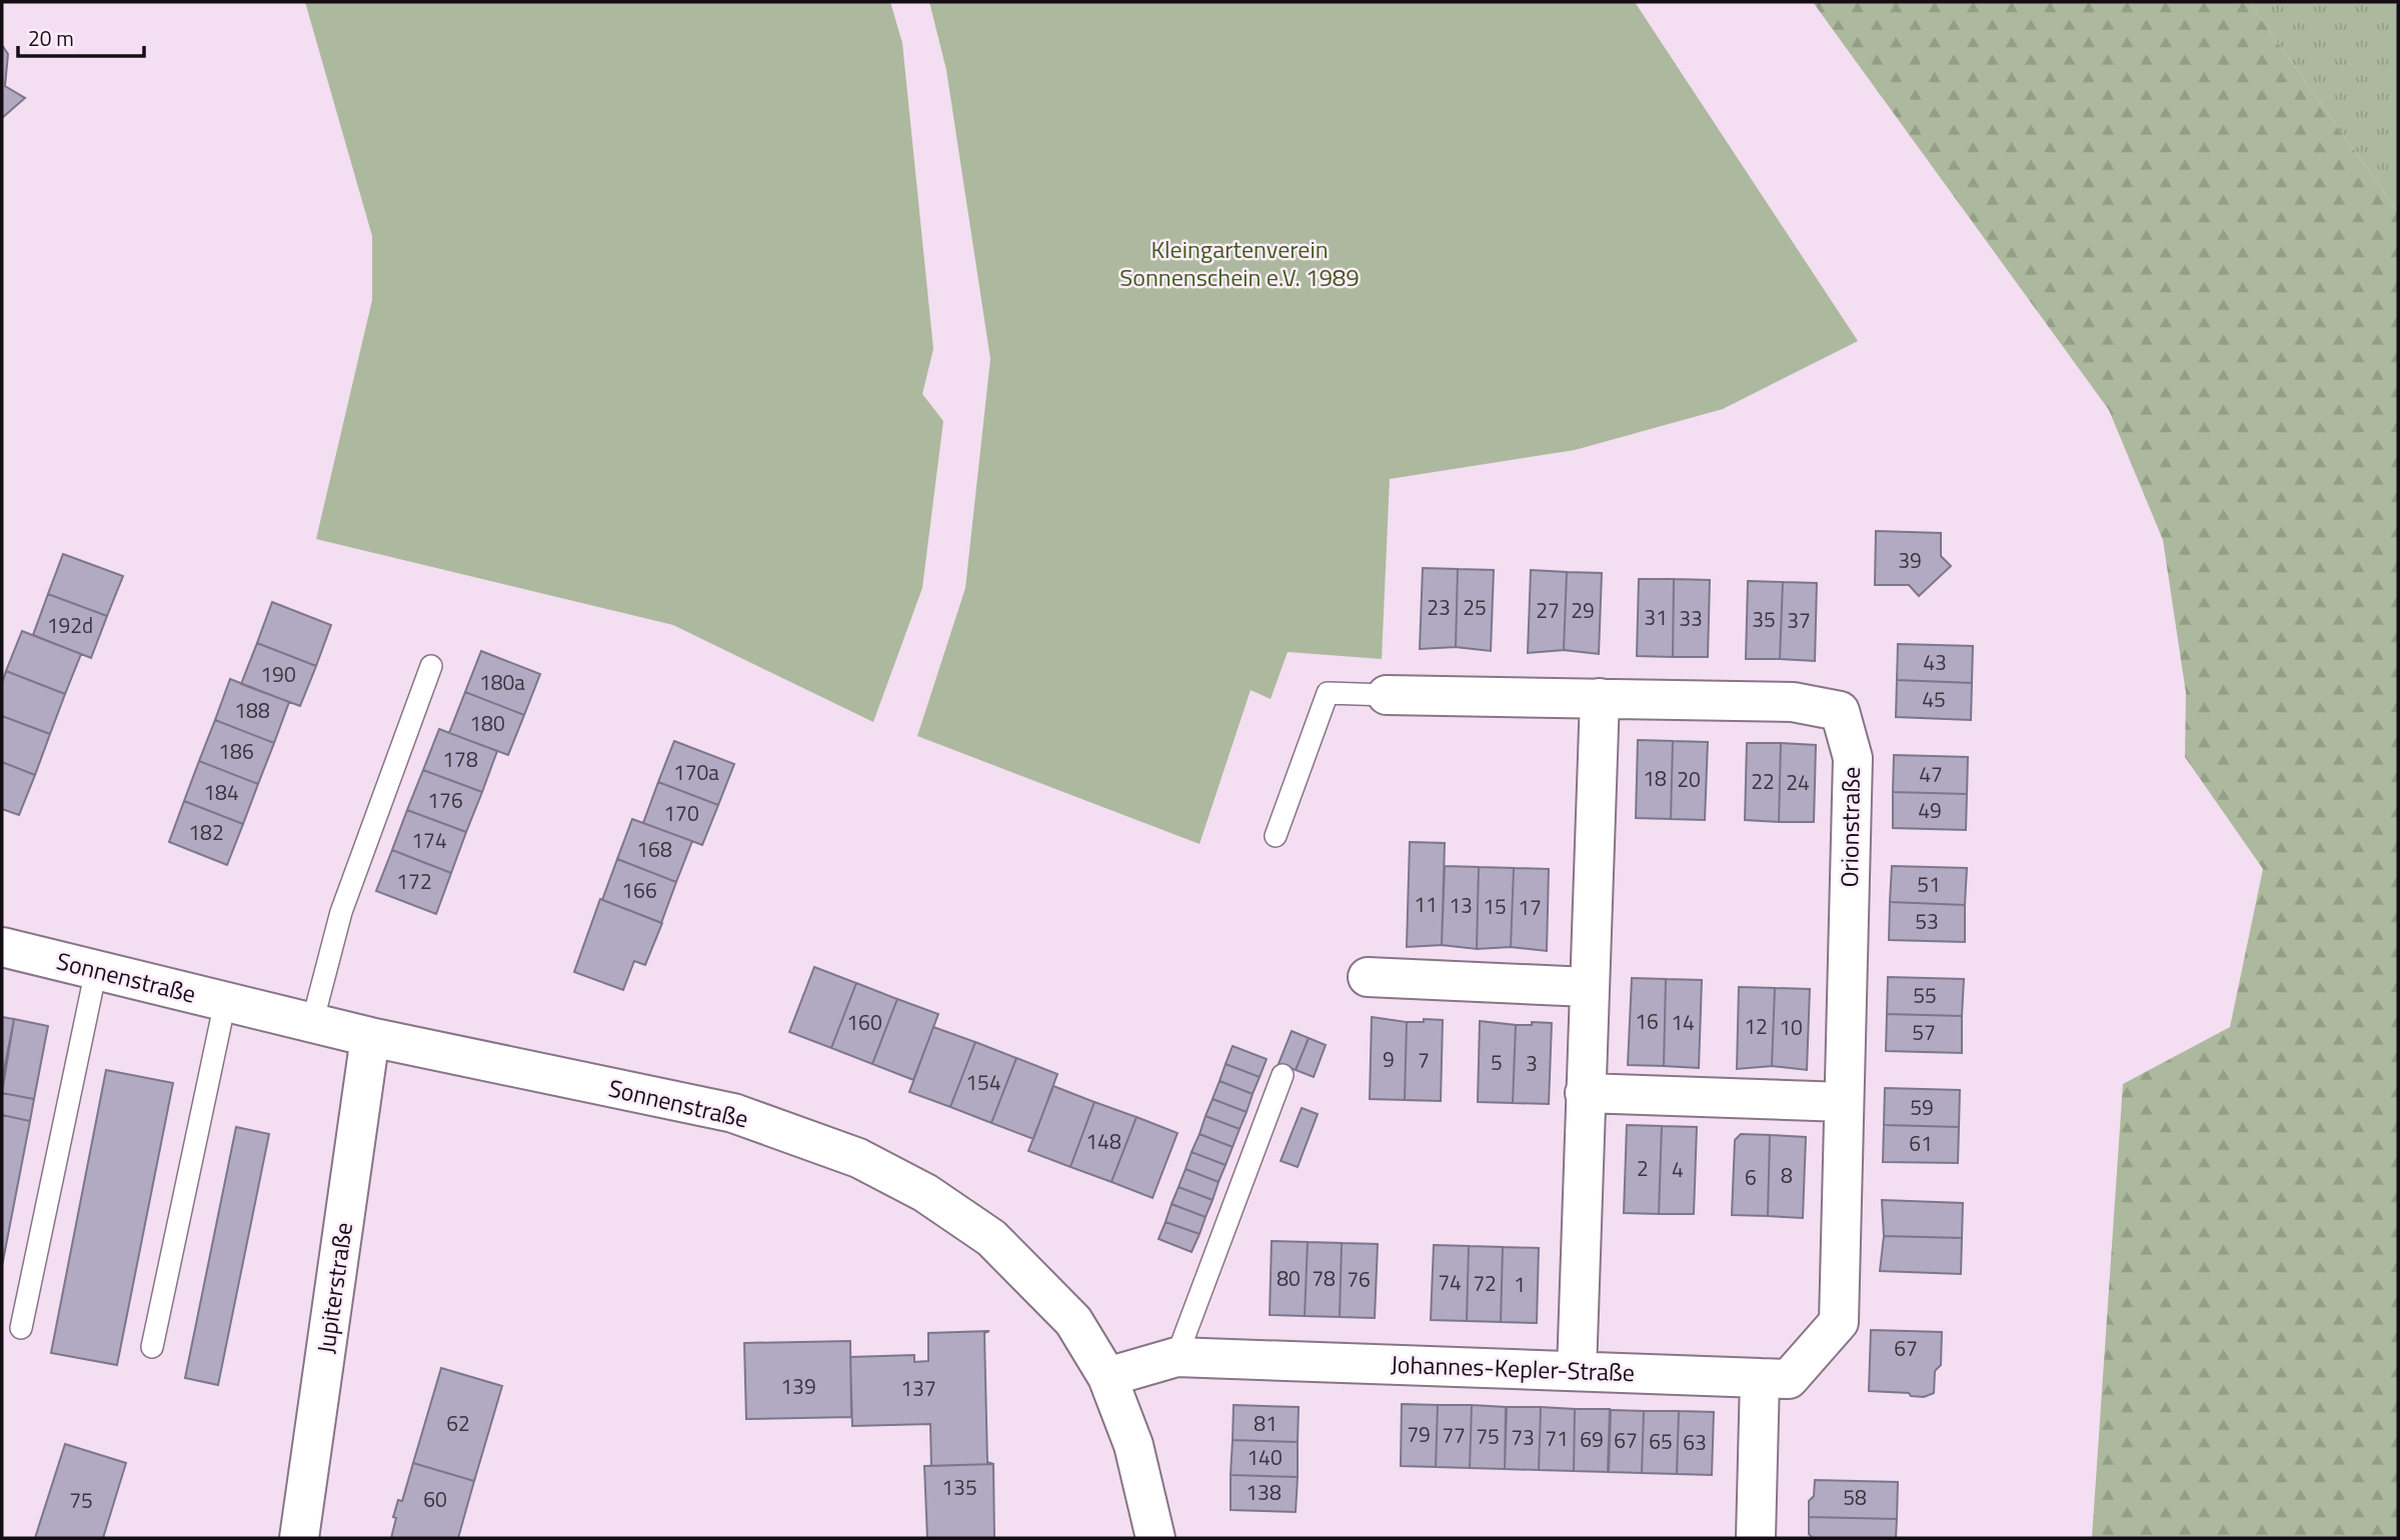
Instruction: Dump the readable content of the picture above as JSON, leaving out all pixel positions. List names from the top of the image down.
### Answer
{
  "streets": {
    "street": [
      "Orionstraße",
      "Sonnenstraße",
      "Jupiterstraße",
      "Johannes-Kepler-Straße"
    ]
  },
  "crossings": [
    ["Orionstraße", "Johannes-Kepler-Straße"],
    ["Sonnenstraße", "Jupiterstraße"],
    ["Sonnenstraße", "Johannes-Kepler-Straße"]
  ],
  "parks": ["Kleingartenverein Sonnenschein e.V. 1989"],
  "house_numbers": [
    "39",
    "23",
    "25",
    "27",
    "29",
    "31",
    "33",
    "35",
    "37",
    "192d",
    "43",
    "190",
    "180a",
    "45",
    "188",
    "180",
    "186",
    "178",
    "170a",
    "47",
    "18",
    "20",
    "22",
    "24",
    "184",
    "176",
    "49",
    "170",
    "182",
    "174",
    "168",
    "172",
    "51",
    "166",
    "11",
    "13",
    "15",
    "17",
    "53",
    "55",
    "16",
    "160",
    "14",
    "12",
    "10",
    "57",
    "9",
    "7",
    "5",
    "3",
    "154",
    "59",
    "148",
    "61",
    "2",
    "4",
    "8",
    "6",
    "80",
    "78",
    "76",
    "74",
    "72",
    "1",
    "67",
    "139",
    "137",
    "62",
    "81",
    "79",
    "77",
    "75",
    "73",
    "71",
    "69",
    "67",
    "65",
    "63",
    "140",
    "135",
    "138",
    "58",
    "60",
    "75"
  ],
  "scale_bar": "20 m"
}
